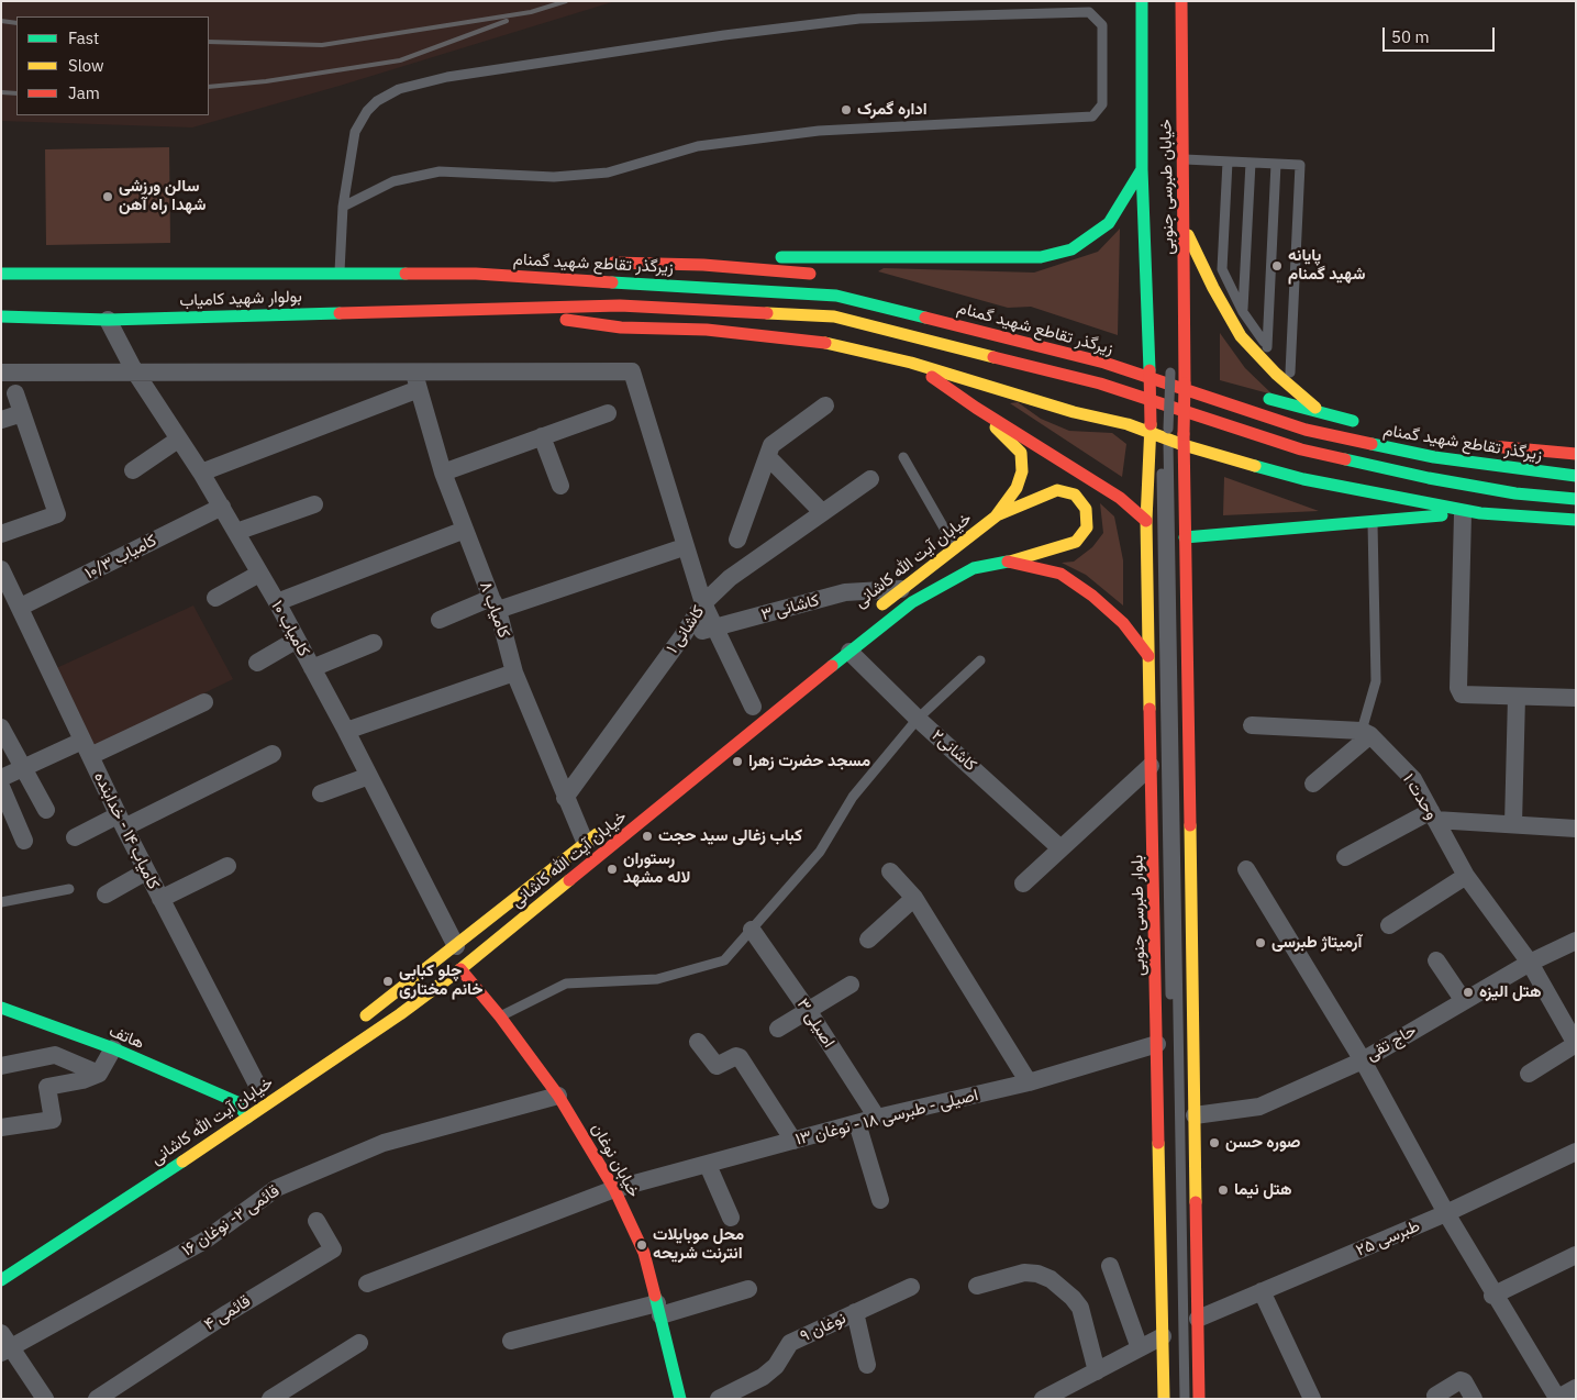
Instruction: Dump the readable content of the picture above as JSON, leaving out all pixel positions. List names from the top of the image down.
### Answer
{
  "streets": {
    "main road": [
      "خیابان طبرسی جنوبی",
      "زیرگذر تقاطع شهید گمنام",
      "بولوار شهید کامیاب",
      "خیابان آیت الله کاشانی",
      "بلوار طبرسی جنوبی",
      "هاتف",
      "خیابان نوغان"
    ],
    "street": [
      "کامیاب ۱۰/۳",
      "کاشانی ۳",
      "کامیاب ۸",
      "کامیاب ۱۰",
      "کاشانی ۱",
      "کاشانی۲",
      "وحدت ۱",
      "کامیاب ۱۴ - خدابنده",
      "اصیلی ۳",
      "حاج تقی",
      "اصیلی - طبرسی ۱۸ - نوغان ۱۳",
      "قائمی ۲- نوغان ۱۶",
      "طبرسی ۲۵",
      "قائمی ۴",
      "نوغان ۹"
    ]
  },
  "crossings": [
    ["خیابان طبرسی جنوبی", "بلوار طبرسی جنوبی"],
    ["زیرگذر تقاطع شهید گمنام", "بولوار شهید کامیاب"],
    ["بولوار شهید کامیاب", "کامیاب ۱۰"],
    ["کامیاب ۱۰/۳", "کامیاب ۱۰"],
    ["کامیاب ۱۰/۳", "کامیاب ۱۴ - خدابنده"],
    ["خیابان آیت الله کاشانی", "کاشانی ۳"],
    ["خیابان آیت الله کاشانی", "کامیاب ۸"],
    ["خیابان آیت الله کاشانی", "کامیاب ۱۰"],
    ["خیابان آیت الله کاشانی", "کاشانی۲"],
    ["خیابان آیت الله کاشانی", "کامیاب ۱۴ - خدابنده"],
    ["خیابان آیت الله کاشانی", "بلوار طبرسی جنوبی"],
    ["خیابان آیت الله کاشانی", "هاتف"],
    ["خیابان آیت الله کاشانی", "خیابان نوغان"],
    ["کاشانی ۳", "کاشانی ۱"],
    ["کامیاب ۸", "کاشانی ۱"],
    ["وحدت ۱", "حاج تقی"],
    ["بلوار طبرسی جنوبی", "اصیلی - طبرسی ۱۸ - نوغان ۱۳"],
    ["اصیلی ۳", "اصیلی - طبرسی ۱۸ - نوغان ۱۳"],
    ["اصیلی - طبرسی ۱۸ - نوغان ۱۳", "خیابان نوغان"],
    ["خیابان نوغان", "قائمی ۲- نوغان ۱۶"]
  ],
  "places": [
    "اداره گمرک",
    "سالن ورزشی شهدا راه آهن",
    "پایانه شهید گمنام",
    "مسجد حضرت زهرا",
    "کباب زغالی سید حجت",
    "رستوران لاله مشهد",
    "آرمیتاژ طبرسی",
    "چلو کبابی خانم مختاری",
    "هتل الیزه",
    "صوره حسن",
    "هتل نیما",
    "محل موبايلات انترنت شريحه"
  ],
  "legend": ["Fast", "Slow", "Jam"],
  "scale_bar": "50 m"
}
